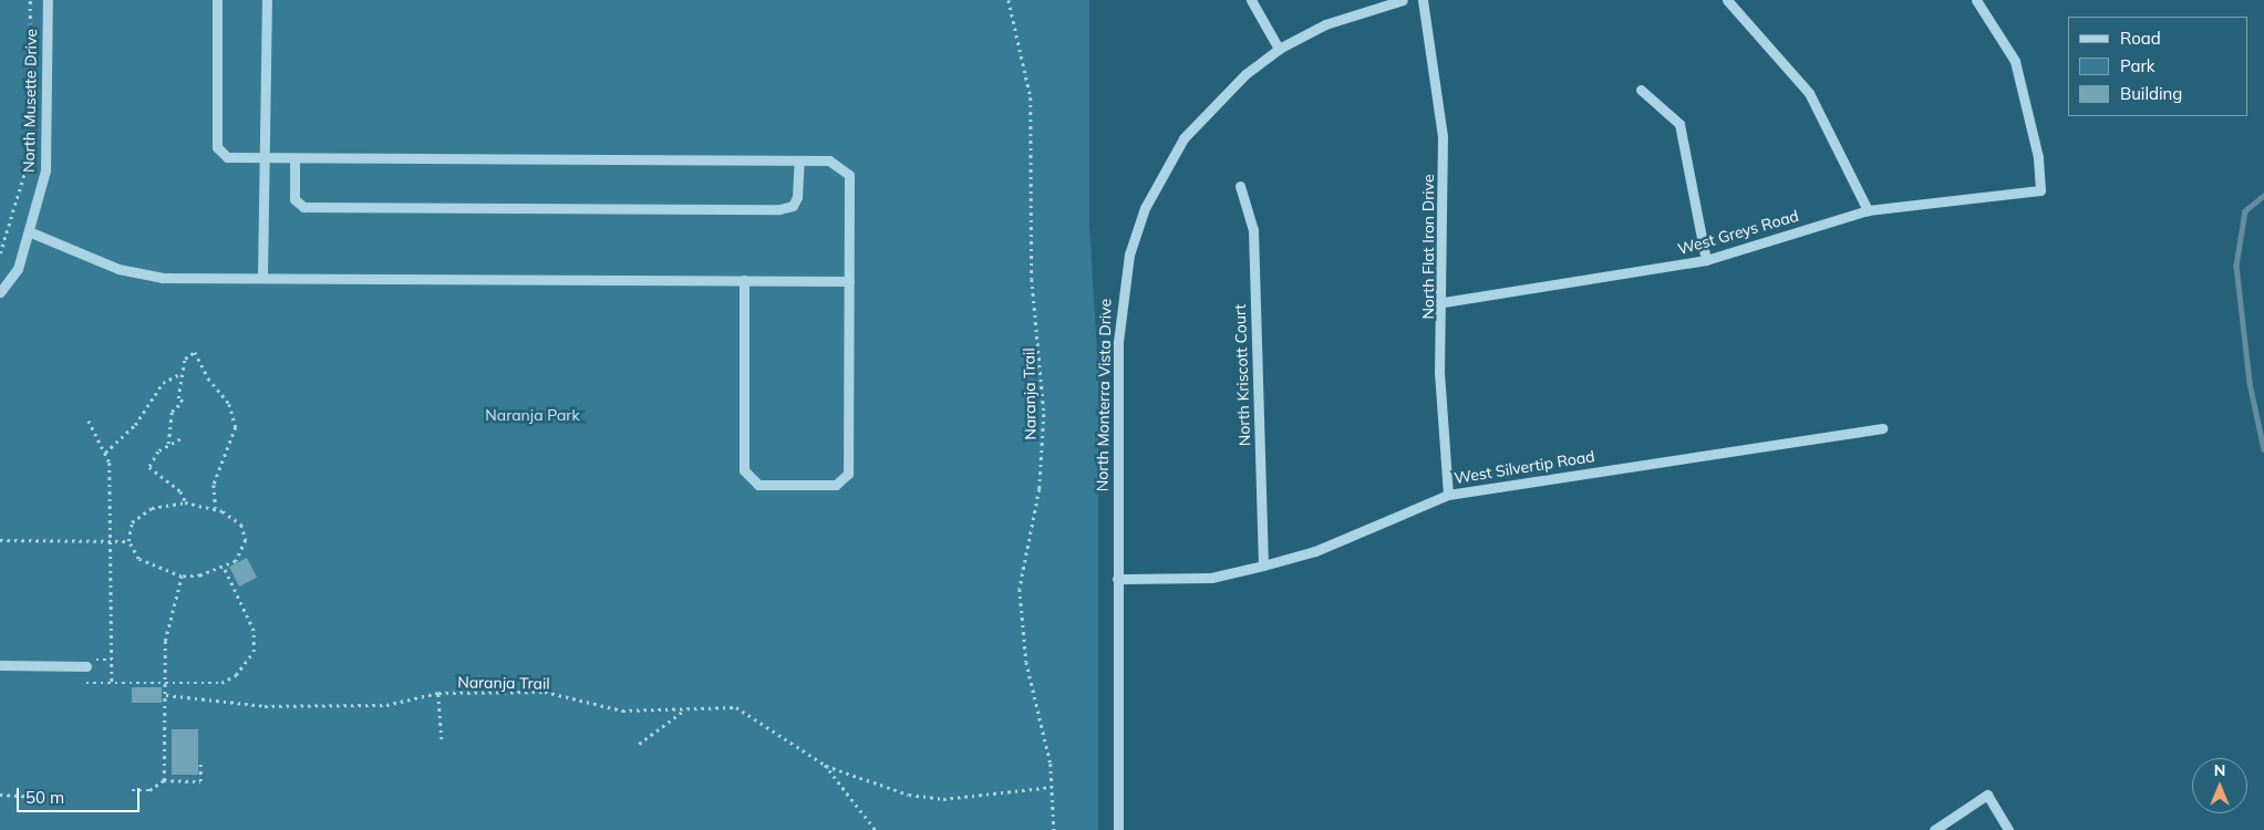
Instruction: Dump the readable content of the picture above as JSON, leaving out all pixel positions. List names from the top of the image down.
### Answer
{
  "streets": {
    "street": [
      "North Musette Drive",
      "West Greys Road",
      "North Flat Iron Drive",
      "North Kriscott Court",
      "North Monterra Vista Drive",
      "West Silvertip Road"
    ],
    "path": ["Naranja Trail"]
  },
  "crossings": [
    ["West Greys Road", "North Flat Iron Drive"],
    ["North Flat Iron Drive", "West Silvertip Road"],
    ["North Kriscott Court", "West Silvertip Road"],
    ["North Monterra Vista Drive", "West Silvertip Road"]
  ],
  "parks": ["Naranja Park"],
  "legend": ["Road", "Park", "Building"],
  "scale_bar": "50 m",
  "north": "top"
}
